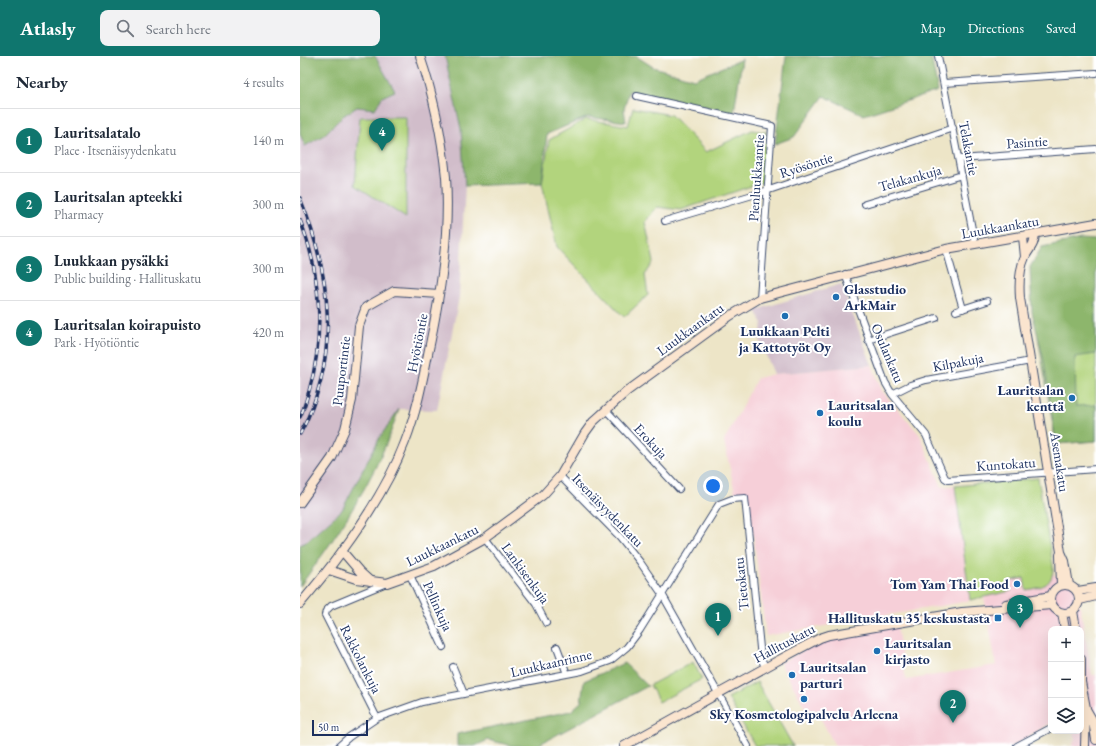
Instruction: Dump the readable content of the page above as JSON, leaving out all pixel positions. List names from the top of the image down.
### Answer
{
  "streets": {
    "street": [
      "Pasintie",
      "Telakantie",
      "Ryösöntie",
      "Pienluukkaantie",
      "Telakankuja",
      "Luukkaankatu",
      "Hyötiöntie",
      "Osulankatu",
      "Kilpakuja",
      "Puuportintie",
      "Erokuja",
      "Asemakatu",
      "Kuntokatu",
      "Itsenäisyydenkatu",
      "Lankisenkuja",
      "Tietokatu",
      "Pellinkuja",
      "Hallituskatu",
      "Rakkolankuja",
      "Luukkaanrinne"
    ]
  },
  "crossings": [
    ["Pasintie", "Telakantie"],
    ["Telakantie", "Ryösöntie"],
    ["Telakantie", "Telakankuja"],
    ["Telakantie", "Luukkaankatu"],
    ["Ryösöntie", "Pienluukkaantie"],
    ["Pienluukkaantie", "Luukkaankatu"],
    ["Luukkaankatu", "Hyötiöntie"],
    ["Luukkaankatu", "Osulankatu"],
    ["Luukkaankatu", "Erokuja"],
    ["Luukkaankatu", "Asemakatu"],
    ["Luukkaankatu", "Itsenäisyydenkatu"],
    ["Luukkaankatu", "Lankisenkuja"],
    ["Luukkaankatu", "Pellinkuja"],
    ["Luukkaankatu", "Rakkolankuja"],
    ["Hyötiöntie", "Puuportintie"],
    ["Osulankatu", "Kilpakuja"],
    ["Osulankatu", "Kuntokatu"],
    ["Kilpakuja", "Asemakatu"],
    ["Asemakatu", "Kuntokatu"],
    ["Asemakatu", "Hallituskatu"],
    ["Itsenäisyydenkatu", "Hallituskatu"],
    ["Itsenäisyydenkatu", "Luukkaanrinne"],
    ["Tietokatu", "Hallituskatu"],
    ["Tietokatu", "Luukkaanrinne"],
    ["Rakkolankuja", "Luukkaanrinne"]
  ],
  "places": {
    "other": [
      "Glasstudio ArkMair",
      "Luukkaan Pelti ja Kattotyöt Oy",
      "Lauritsalan kenttä",
      "Lauritsalan koulu",
      "Tom Yam Thai Food",
      "Lauritsalan kirjasto",
      "Lauritsalan parturi",
      "Sky Kosmetologipalvelu Arleena"
    ],
    "transit": ["Hallituskatu 35 keskustasta"]
  },
  "scale_bar": "50 m",
  "page": {
    "header": "Atlasly",
    "search": "Search here",
    "nav": ["Map", "Directions", "Saved"],
    "heading": ["Nearby", "4 results"],
    "list": [
      {
        "mark": "1",
        "name": "Lauritsalatalo",
        "note": "Place · Itsenäisyydenkatu",
        "value": "140 m"
      },
      {
        "mark": "2",
        "name": "Lauritsalan apteekki",
        "note": "Pharmacy",
        "value": "300 m"
      },
      {
        "mark": "3",
        "name": "Luukkaan pysäkki",
        "note": "Public building · Hallituskatu",
        "value": "300 m"
      },
      {
        "mark": "4",
        "name": "Lauritsalan koirapuisto",
        "note": "Park · Hyötiöntie",
        "value": "420 m"
      }
    ],
    "pins": [
      "4",
      "3",
      "1",
      "2"
    ],
    "map_buttons": ["+", "−"],
    "scale": "50 m"
  }
}
